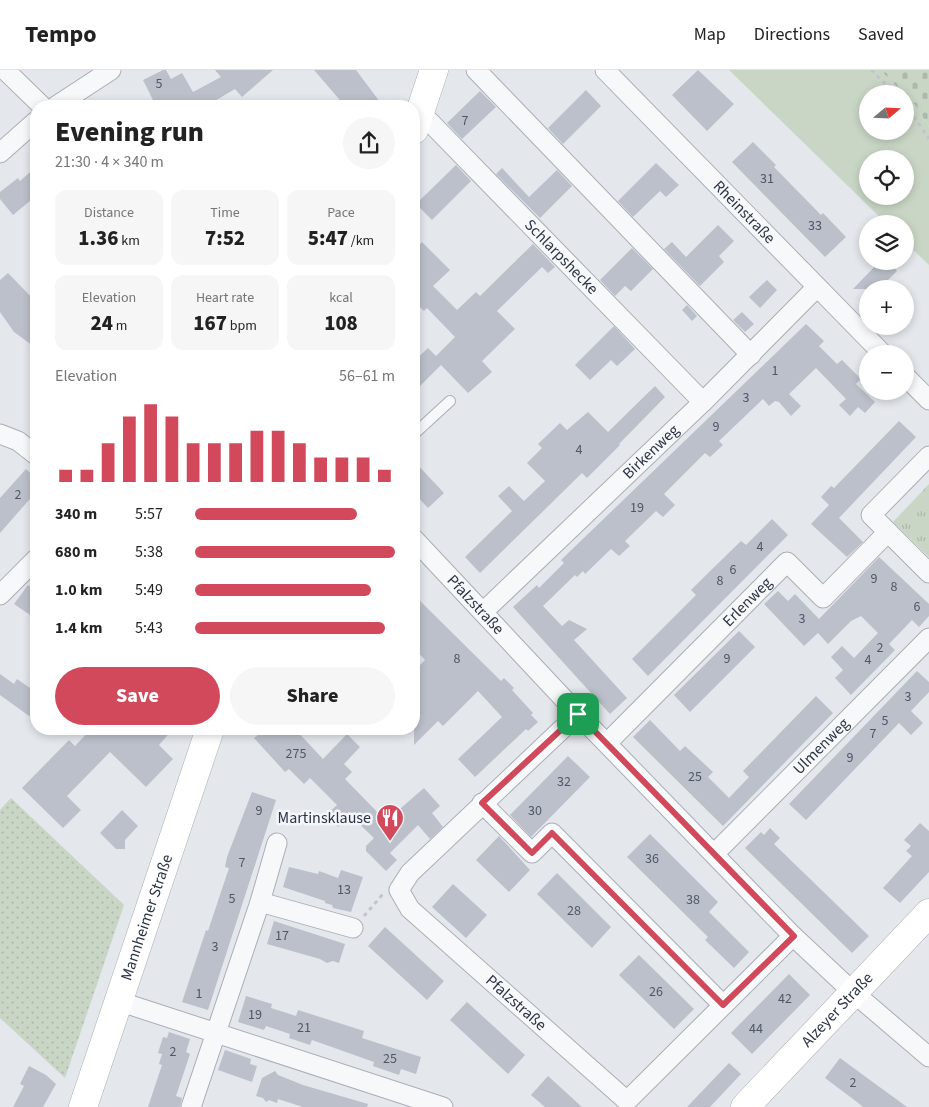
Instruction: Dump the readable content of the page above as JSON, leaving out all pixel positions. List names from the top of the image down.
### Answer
{
  "streets": {
    "street": [
      "Rheinstraße",
      "Schlarpshecke",
      "Birkenweg",
      "Erlenweg",
      "Pfalzstraße",
      "Ulmenweg",
      "Mannheimer Straße",
      "Alzeyer Straße"
    ]
  },
  "crossings": [
    ["Rheinstraße", "Birkenweg"],
    ["Schlarpshecke", "Birkenweg"],
    ["Birkenweg", "Pfalzstraße"],
    ["Erlenweg", "Pfalzstraße"],
    ["Pfalzstraße", "Ulmenweg"],
    ["Pfalzstraße", "Alzeyer Straße"]
  ],
  "places": {
    "restaurant": ["Martinsklause"]
  },
  "house_numbers": [
    "5",
    "7",
    "31",
    "33",
    "1",
    "3",
    "9",
    "4",
    "2",
    "19",
    "4",
    "6",
    "9",
    "8",
    "8",
    "6",
    "3",
    "2",
    "8",
    "9",
    "4",
    "3",
    "5",
    "7",
    "275",
    "9",
    "25",
    "32",
    "9",
    "30",
    "36",
    "7",
    "13",
    "5",
    "38",
    "28",
    "17",
    "3",
    "26",
    "1",
    "42",
    "19",
    "21",
    "44",
    "2",
    "25",
    "2"
  ],
  "north": "right",
  "page": {
    "header": "Tempo",
    "nav": ["Map", "Directions", "Saved"],
    "map_buttons": ["+", "−"],
    "heading": ["Evening run", "21:30 · 4 × 340 m"],
    "stats": [
      ["Distance", "1.36 km"],
      ["Time", "7:52"],
      ["Pace", "5:47 /km"],
      ["Elevation", "24 m"],
      ["Heart rate", "167 bpm"],
      ["kcal", "108"]
    ],
    "chart": ["Elevation", "56–61 m"],
    "list": [
      {
        "name": "340 m",
        "note": "5:57"
      },
      {
        "name": "680 m",
        "note": "5:38"
      },
      {
        "name": "1.0 km",
        "note": "5:49"
      },
      {
        "name": "1.4 km",
        "note": "5:43"
      }
    ],
    "buttons": ["Save", "Share"]
  }
}
